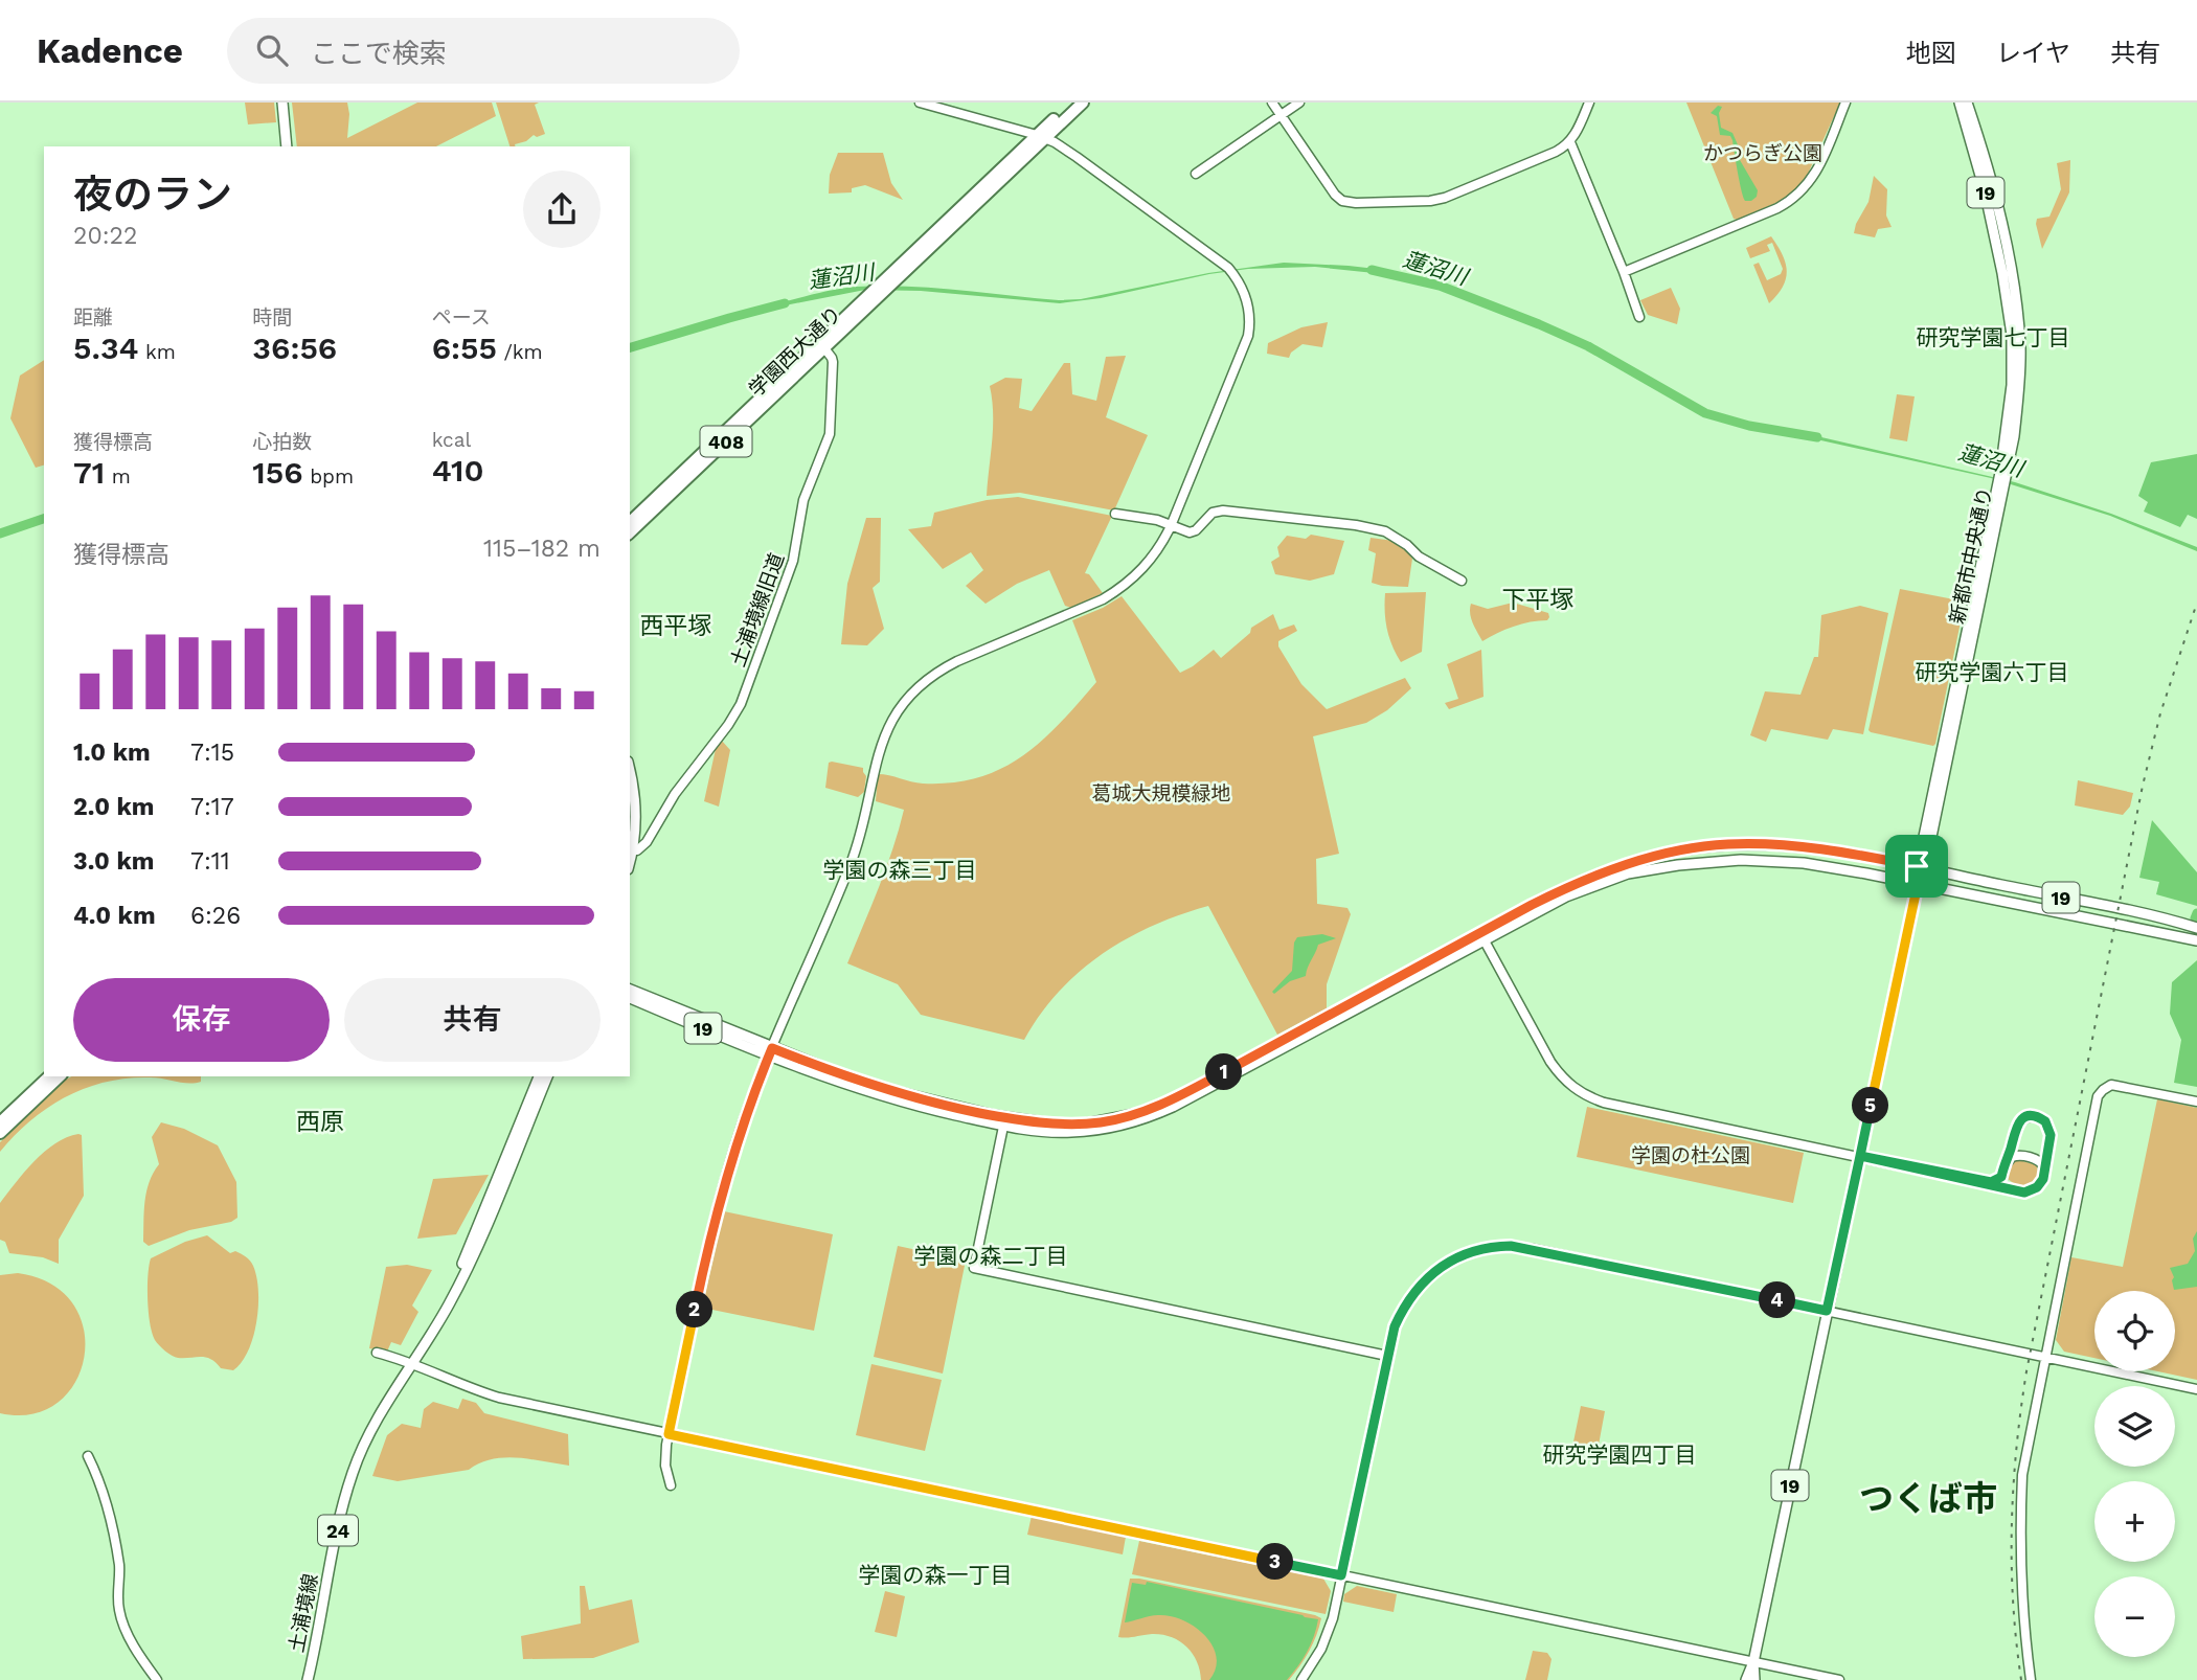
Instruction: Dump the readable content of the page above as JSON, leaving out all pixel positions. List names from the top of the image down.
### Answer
{
  "streets": {
    "highway": ["学園西大通り", "408"],
    "main road": [
      "19",
      "新都市中央通り",
      "24",
      "土浦境線"
    ],
    "street": ["土浦境線旧道"]
  },
  "crossings": [
    ["19", "新都市中央通り"],
    ["学園西大通り", "土浦境線旧道"],
    ["24", "土浦境線"]
  ],
  "districts": [
    "研究学園七丁目",
    "下平塚",
    "西平塚",
    "研究学園六丁目",
    "学園の森三丁目",
    "西原",
    "学園の森二丁目",
    "研究学園四丁目",
    "つくば市",
    "学園の森一丁目"
  ],
  "water": ["蓮沼川"],
  "parks": ["かつらぎ公園", "葛城大規模緑地", "学園の杜公園"],
  "page": {
    "header": "Kadence",
    "search": "ここで検索",
    "nav": ["地図", "レイヤ", "共有"],
    "heading": ["夜のラン", "20:22"],
    "stats": [
      ["距離", "5.34 km"],
      ["時間", "36:56"],
      ["ペース", "6:55 /km"],
      ["獲得標高", "71 m"],
      ["心拍数", "156 bpm"],
      ["kcal", "410"]
    ],
    "chart": ["獲得標高", "115–182 m"],
    "list": [
      {
        "name": "1.0 km",
        "note": "7:15"
      },
      {
        "name": "2.0 km",
        "note": "7:17"
      },
      {
        "name": "3.0 km",
        "note": "7:11"
      },
      {
        "name": "4.0 km",
        "note": "6:26"
      }
    ],
    "buttons": ["保存", "共有"],
    "pins": [
      "1",
      "5",
      "4",
      "2",
      "3"
    ],
    "map_buttons": ["+", "−"]
  }
}
